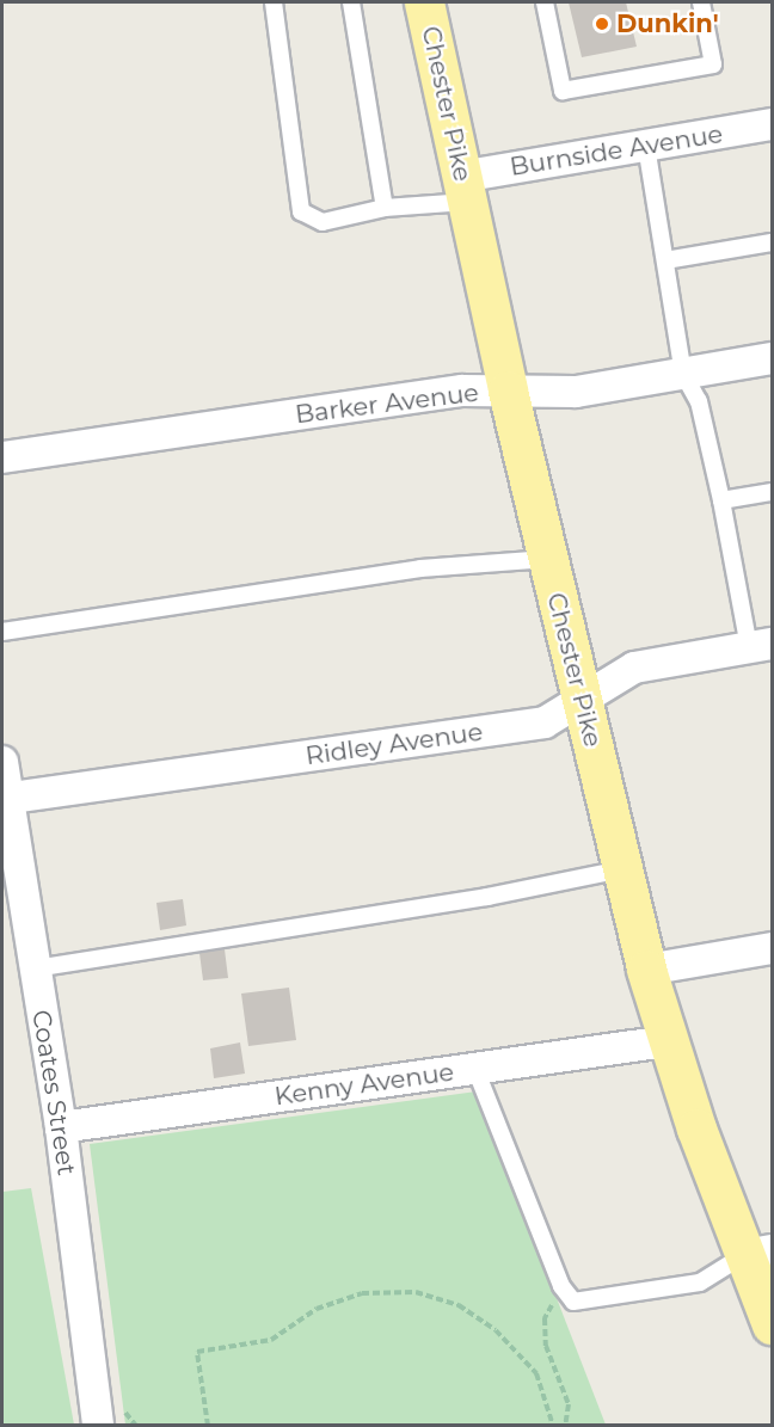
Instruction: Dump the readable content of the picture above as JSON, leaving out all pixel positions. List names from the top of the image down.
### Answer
{
  "streets": {
    "main road": ["Chester Pike"],
    "street": [
      "Burnside Avenue",
      "Barker Avenue",
      "Ridley Avenue",
      "Kenny Avenue",
      "Coates Street"
    ]
  },
  "crossings": [
    ["Chester Pike", "Burnside Avenue"],
    ["Chester Pike", "Barker Avenue"],
    ["Chester Pike", "Ridley Avenue"],
    ["Chester Pike", "Kenny Avenue"],
    ["Ridley Avenue", "Coates Street"],
    ["Kenny Avenue", "Coates Street"]
  ],
  "places": ["Dunkin'"]
}
